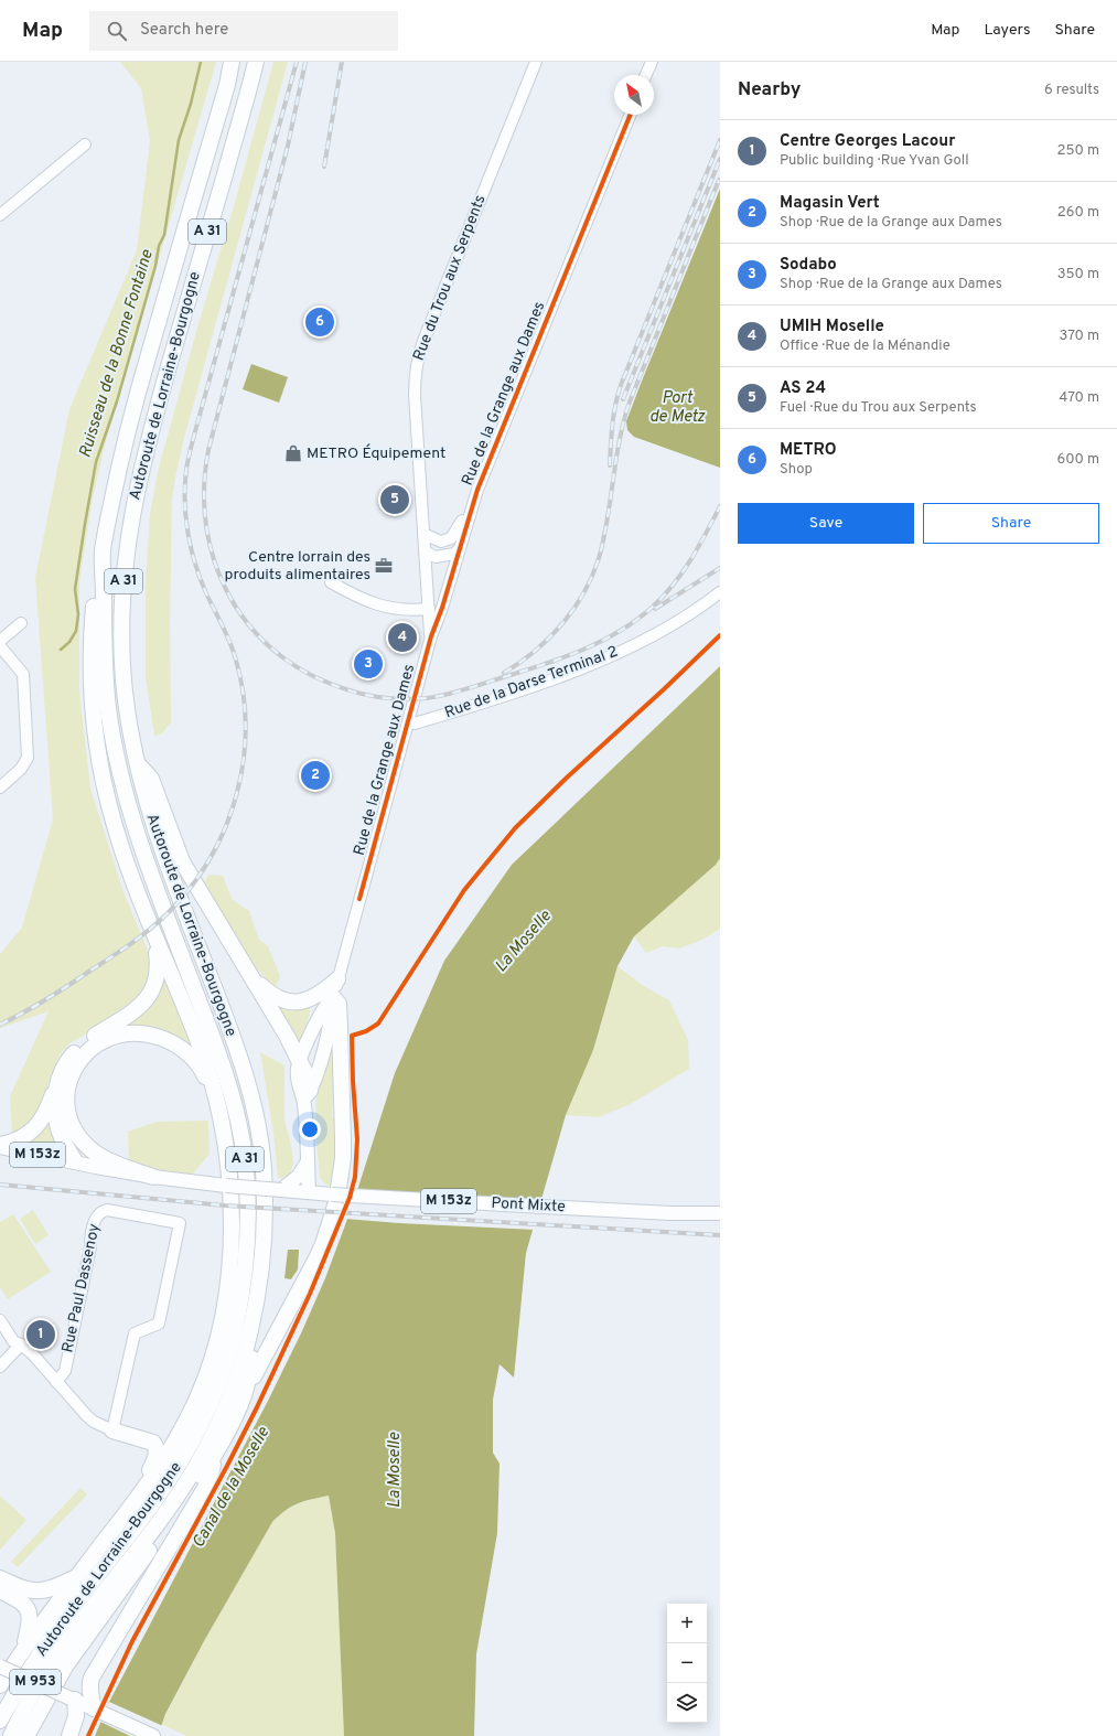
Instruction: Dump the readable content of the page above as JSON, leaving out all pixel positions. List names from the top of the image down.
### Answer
{
  "streets": {
    "highway": ["A 31", "Autoroute de Lorraine-Bourgogne"],
    "main road": ["M 153z", "Pont Mixte", "M 953"],
    "street": [
      "Rue du Trou aux Serpents",
      "Rue de la Grange aux Dames",
      "Rue de la Darse Terminal 2",
      "Rue Paul Dassenoy"
    ]
  },
  "crossings": [
    ["Rue du Trou aux Serpents", "Rue de la Grange aux Dames"],
    ["Rue de la Grange aux Dames", "Rue de la Darse Terminal 2"],
    ["M 153z", "Pont Mixte"]
  ],
  "water": [
    "Ruisseau de la Bonne Fontaine",
    "Port de Metz",
    "La Moselle",
    "Canal de la Moselle"
  ],
  "places": {
    "shop": ["METRO Équipement"],
    "office": ["Centre lorrain des produits alimentaires"]
  },
  "north": "top left",
  "page": {
    "header": "Map",
    "search": "Search here",
    "nav": ["Map", "Layers", "Share"],
    "heading": ["Nearby", "6 results"],
    "list": [
      {
        "mark": "1",
        "name": "Centre Georges Lacour",
        "note": "Public building · Rue Yvan Goll",
        "value": "250 m"
      },
      {
        "mark": "2",
        "name": "Magasin Vert",
        "note": "Shop · Rue de la Grange aux Dames",
        "value": "260 m"
      },
      {
        "mark": "3",
        "name": "Sodabo",
        "note": "Shop · Rue de la Grange aux Dames",
        "value": "350 m"
      },
      {
        "mark": "4",
        "name": "UMIH Moselle",
        "note": "Office · Rue de la Ménandie",
        "value": "370 m"
      },
      {
        "mark": "5",
        "name": "AS 24",
        "note": "Fuel · Rue du Trou aux Serpents",
        "value": "470 m"
      },
      {
        "mark": "6",
        "name": "METRO",
        "note": "Shop",
        "value": "600 m"
      }
    ],
    "pins": [
      "6",
      "5",
      "4",
      "3",
      "2",
      "1"
    ],
    "buttons": ["Save", "Share"],
    "map_buttons": ["+", "−"]
  }
}
